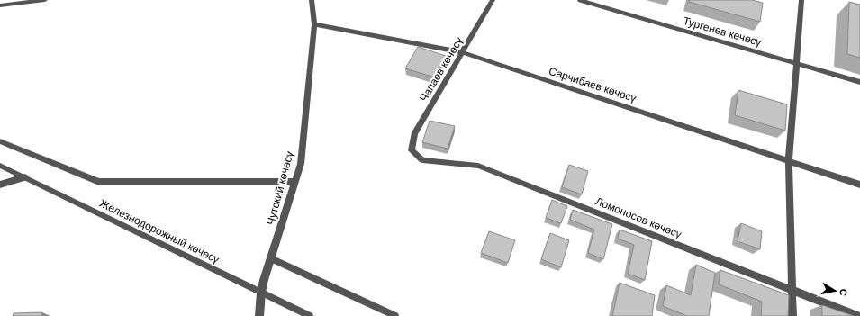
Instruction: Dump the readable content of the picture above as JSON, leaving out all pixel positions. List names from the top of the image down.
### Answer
{
  "streets": {
    "street": [
      "Тургенев көчөсү",
      "Чапаев көчөсү",
      "Сарчибаев көчөсү",
      "Чутский көчөсү",
      "Ломоносов көчөсү"
    ],
    "lane": ["Железнодорожный көчөсү"]
  },
  "crossings": [
    ["Чапаев көчөсү", "Сарчибаев көчөсү"],
    ["Чапаев көчөсү", "Ломоносов көчөсү"],
    ["Сарчибаев көчөсү", "Чутский көчөсү"],
    ["Чутский көчөсү", "Железнодорожный көчөсү"]
  ],
  "north": "right"
}
